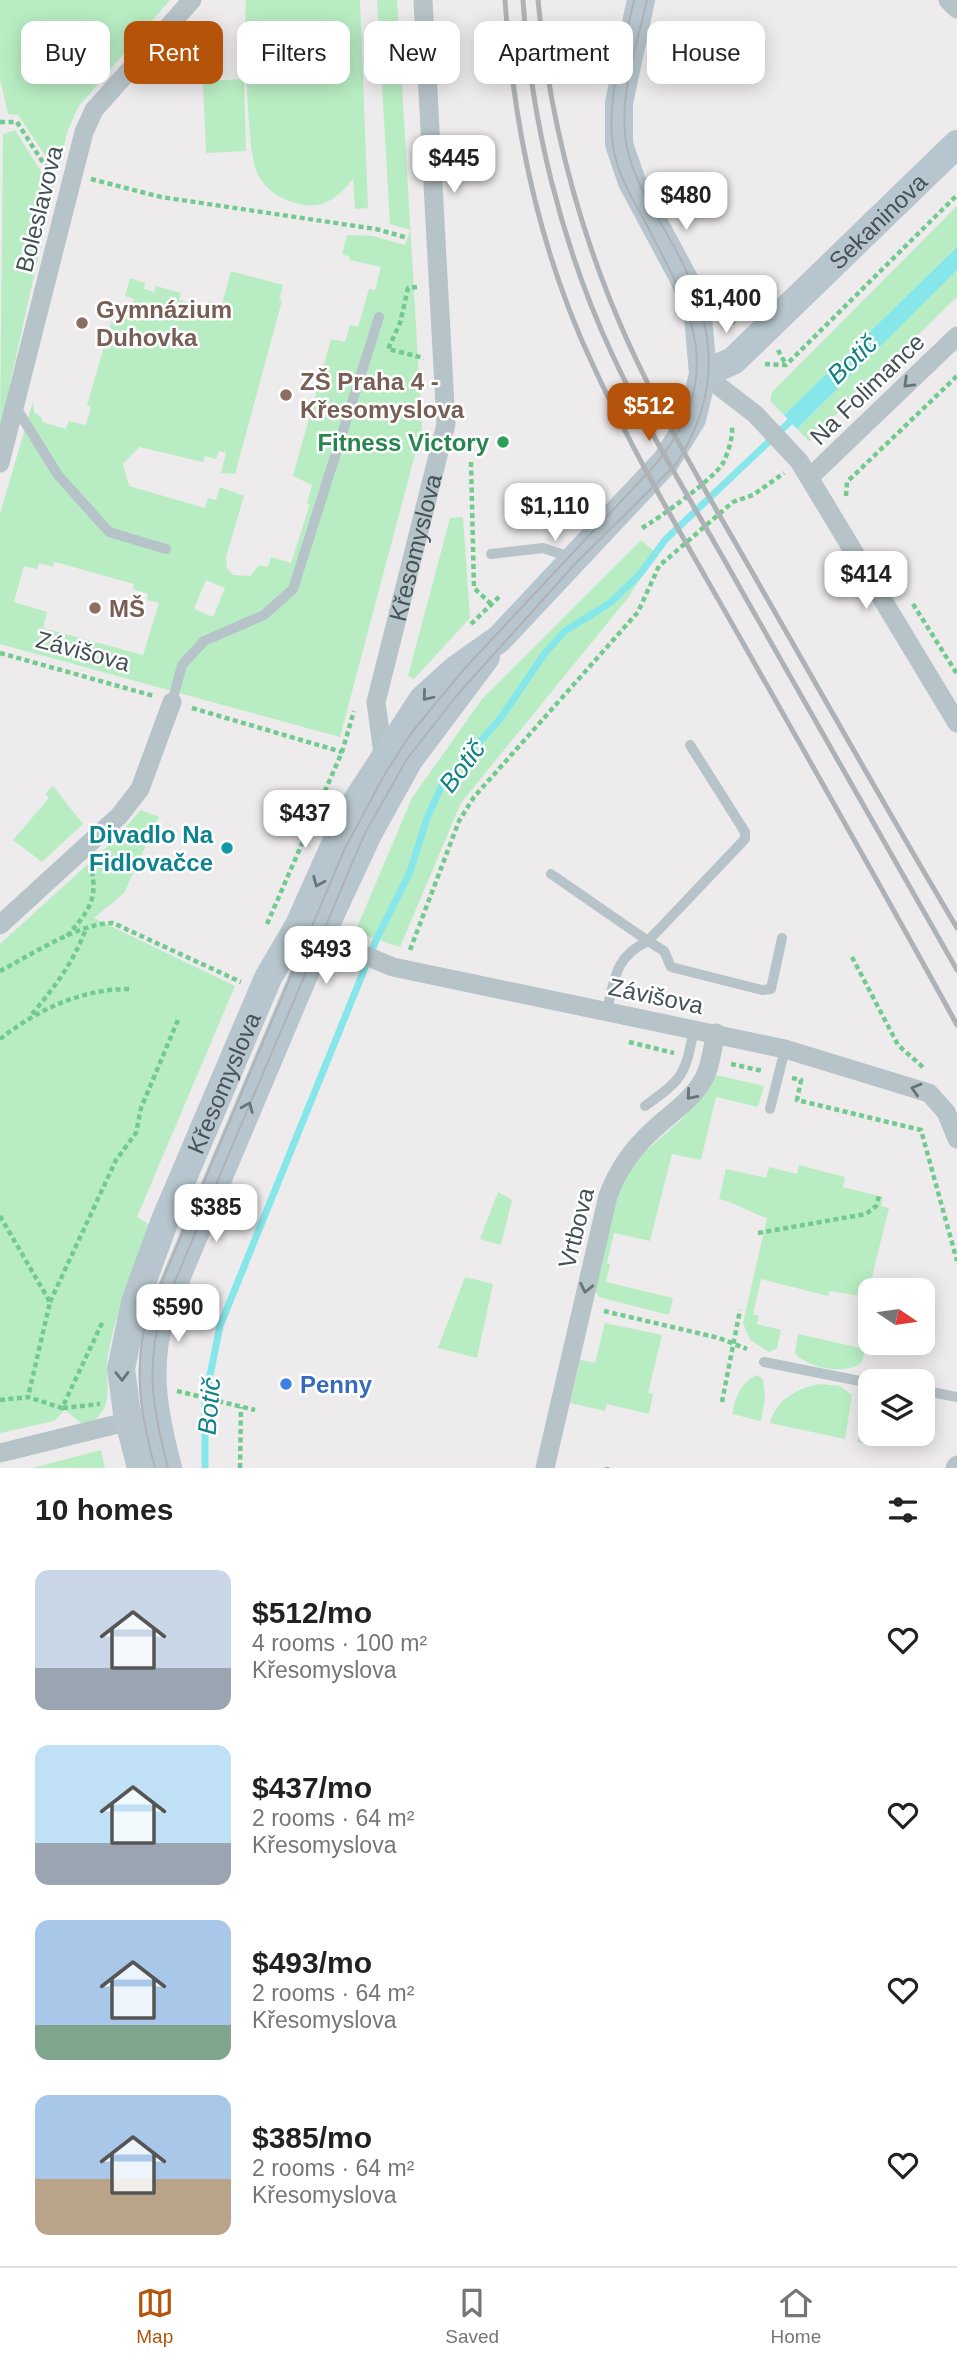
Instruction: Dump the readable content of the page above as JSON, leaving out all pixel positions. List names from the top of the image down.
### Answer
{
  "streets": {
    "main road": ["Sekaninova", "Křesomyslova"],
    "street": [
      "Boleslavova",
      "Na Folimance",
      "Závišova",
      "Vrtbova"
    ]
  },
  "crossings": [
    ["Sekaninova", "Na Folimance"],
    ["Sekaninova", "Křesomyslova"],
    ["Na Folimance", "Křesomyslova"],
    ["Křesomyslova", "Závišova"],
    ["Závišova", "Vrtbova"]
  ],
  "one_way": ["Vrtbova"],
  "water": ["Botič"],
  "places": [
    "Gymnázium Duhovka",
    "ZŠ Praha 4 - Křesomyslova",
    "Fitness Victory",
    "MŠ",
    "Divadlo Na Fidlovačce",
    "Penny"
  ],
  "north": "right",
  "page": {
    "chip": [
      "Buy",
      "Rent",
      "Filters",
      "New",
      "Apartment",
      "House"
    ],
    "price": [
      "$445",
      "$480",
      "$1,400",
      "$512",
      "$1,110",
      "$414",
      "$437",
      "$493",
      "$385",
      "$590"
    ],
    "heading": "10 homes",
    "list": [
      {
        "name": "$512/mo",
        "note": "4 rooms · 100 m² · Křesomyslova"
      },
      {
        "name": "$437/mo",
        "note": "2 rooms · 64 m² · Křesomyslova"
      },
      {
        "name": "$493/mo",
        "note": "2 rooms · 64 m² · Křesomyslova"
      },
      {
        "name": "$385/mo",
        "note": "2 rooms · 64 m² · Křesomyslova"
      }
    ],
    "tabs": ["Map", "Saved", "Home"]
  }
}
